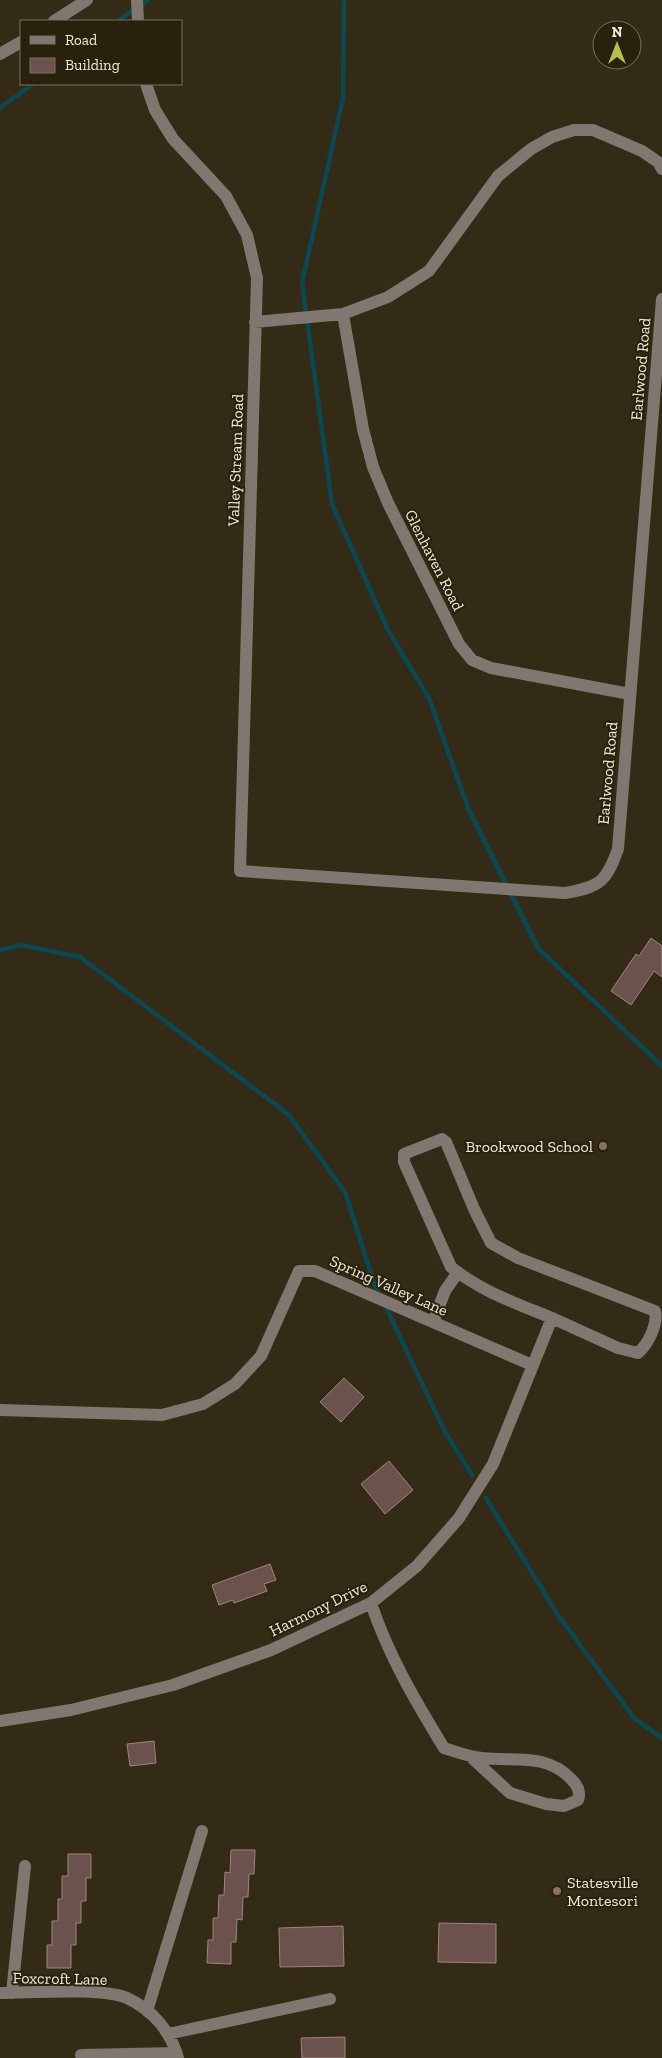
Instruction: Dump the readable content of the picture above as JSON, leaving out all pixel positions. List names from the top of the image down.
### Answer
{
  "streets": {
    "street": [
      "Earlwood Road",
      "Valley Stream Road",
      "Glenhaven Road",
      "Spring Valley Lane",
      "Harmony Drive",
      "Foxcroft Lane"
    ]
  },
  "crossings": [
    ["Earlwood Road", "Valley Stream Road"],
    ["Earlwood Road", "Glenhaven Road"],
    ["Spring Valley Lane", "Harmony Drive"]
  ],
  "places": ["Brookwood School", "Statesville Montesori"],
  "legend": ["Road", "Building"],
  "north": "top"
}
